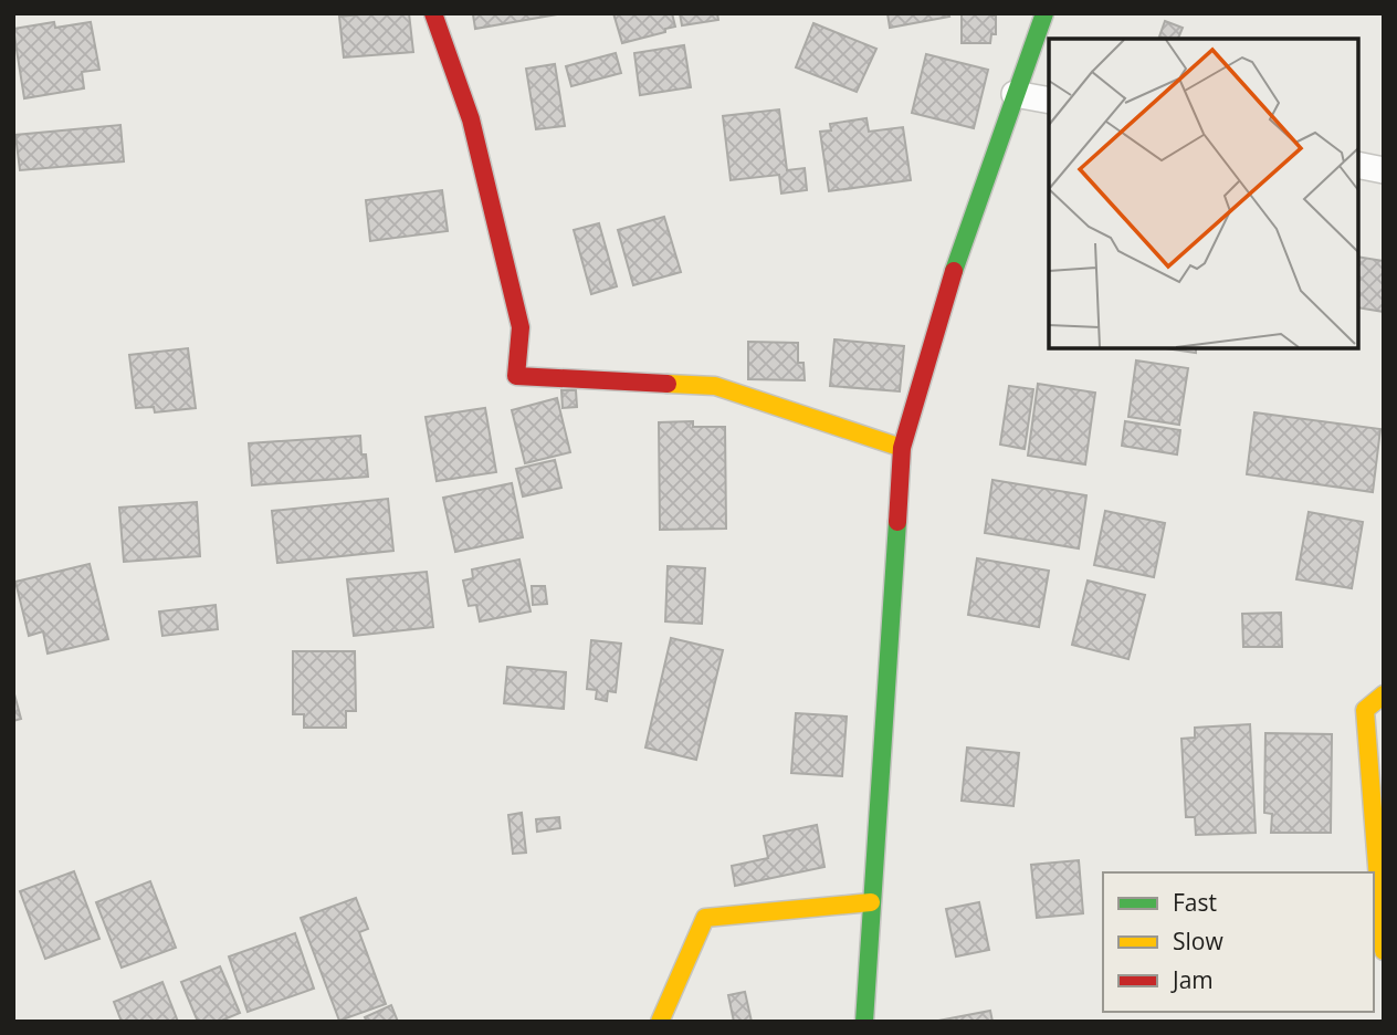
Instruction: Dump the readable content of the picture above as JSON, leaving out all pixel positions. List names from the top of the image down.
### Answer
{
  "legend": ["Fast", "Slow", "Jam"]
}
